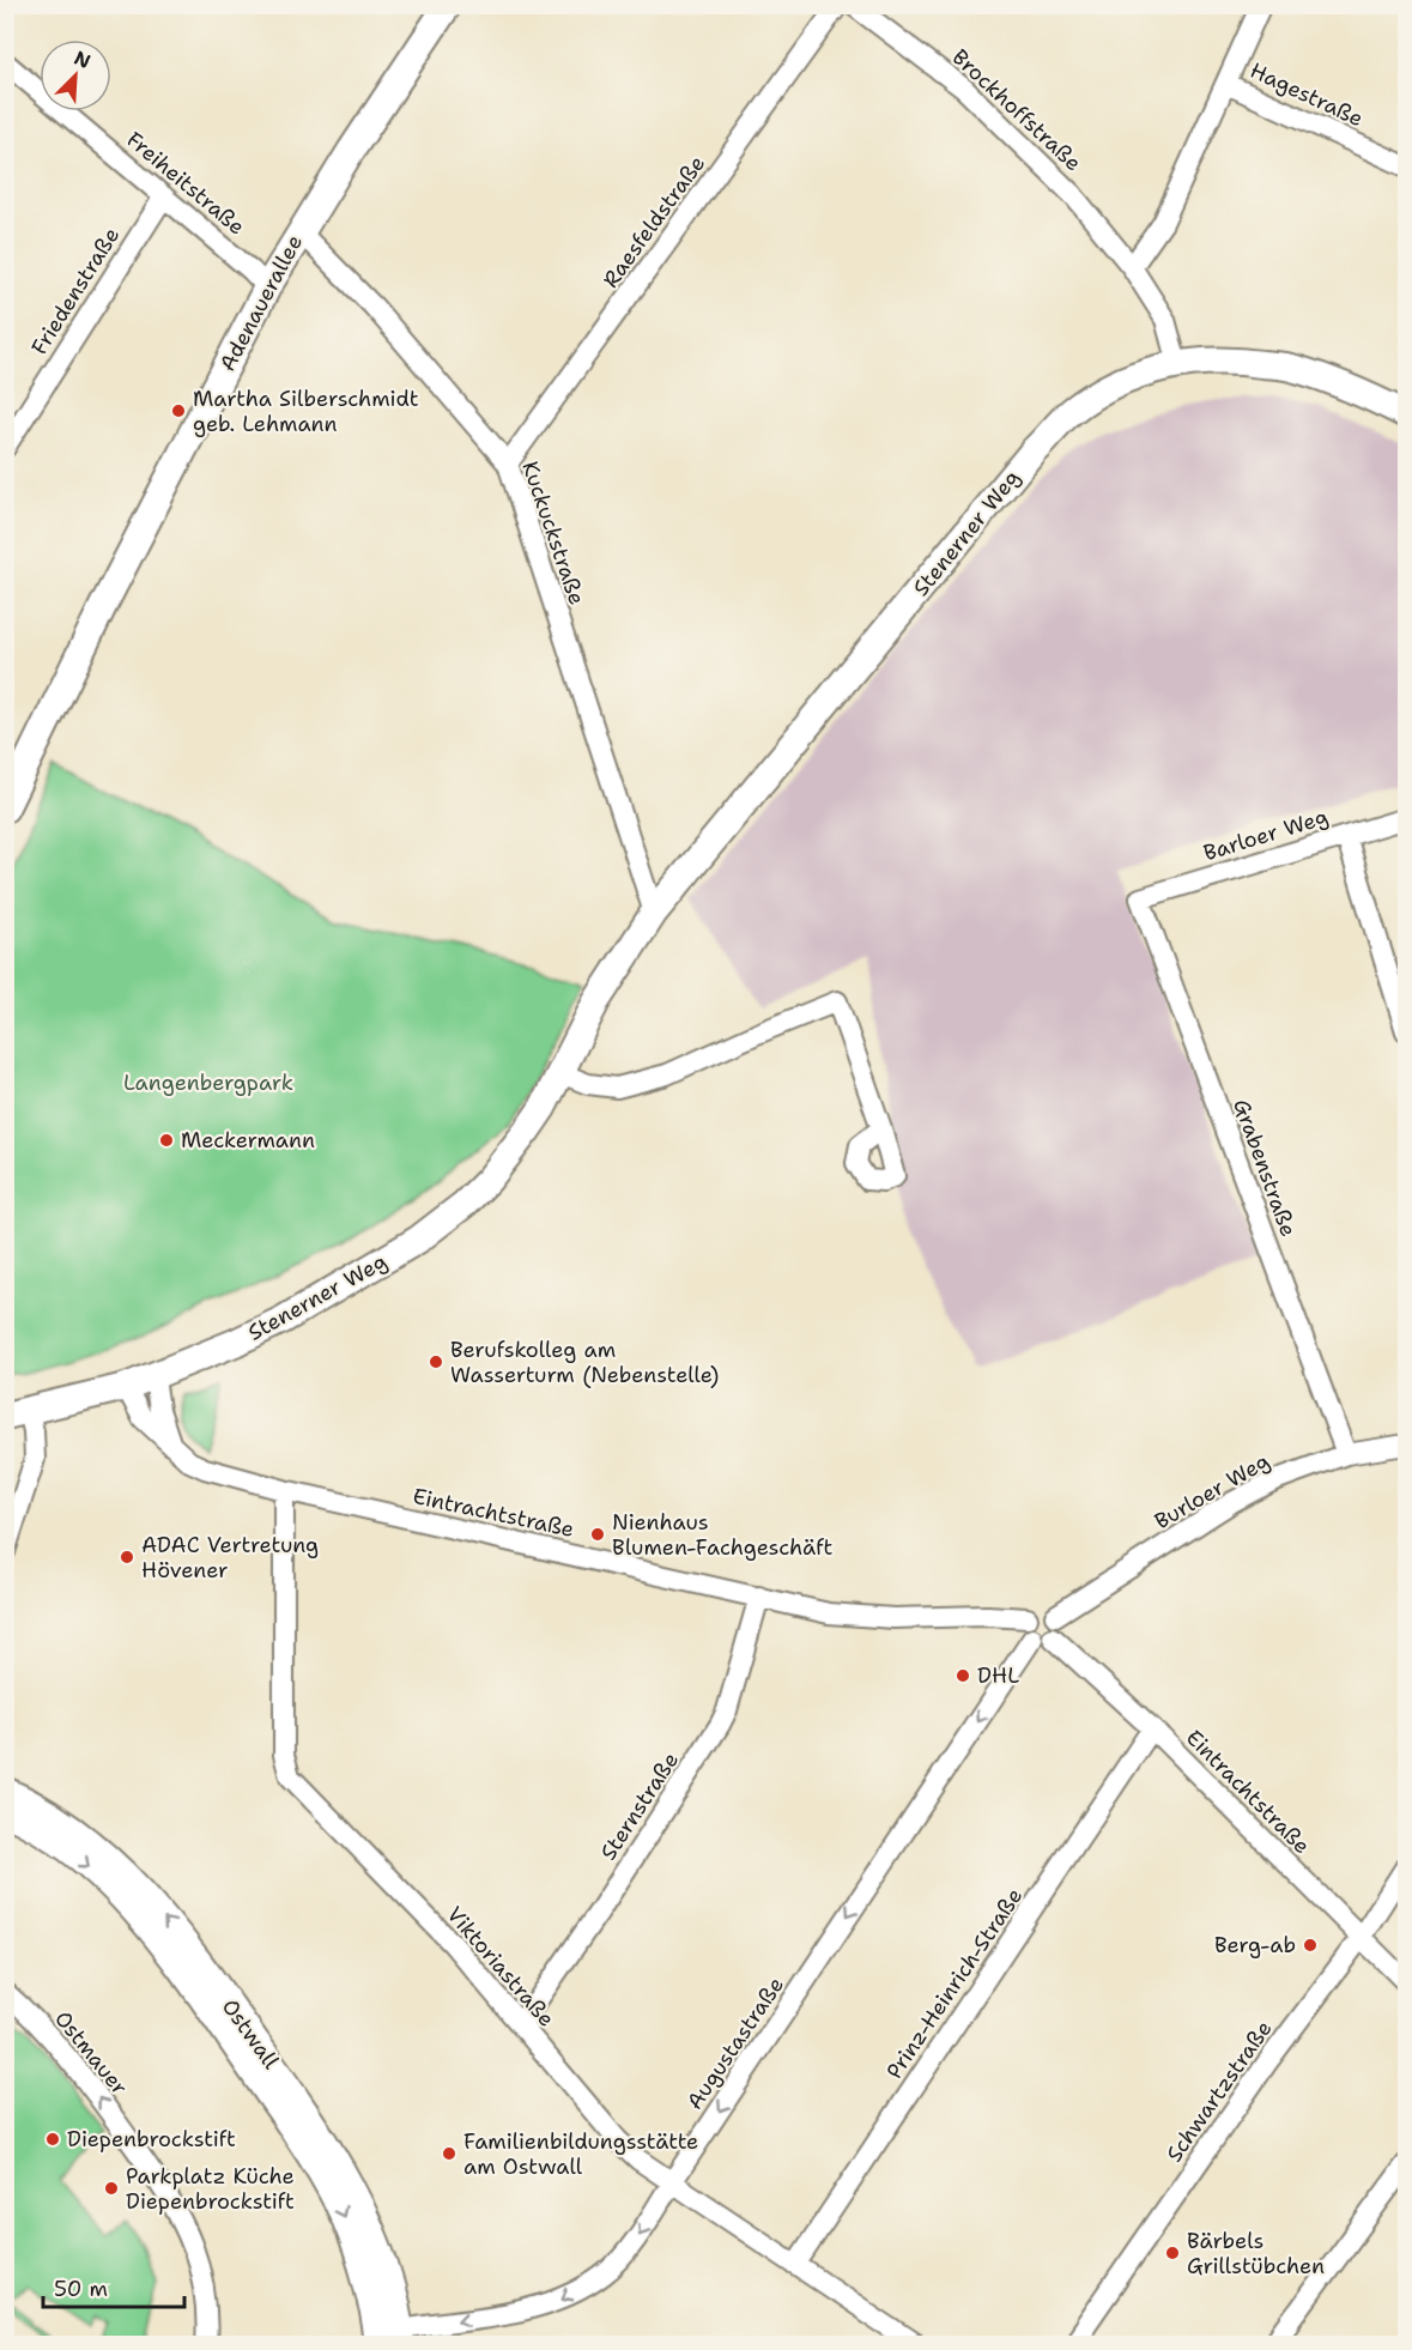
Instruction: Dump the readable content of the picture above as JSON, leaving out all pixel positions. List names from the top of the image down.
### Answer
{
  "streets": {
    "main road": ["Adenauerallee", "Stenerner Weg", "Ostwall"],
    "street": [
      "Hagestraße",
      "Brockhoffstraße",
      "Freiheitstraße",
      "Raesfeldstraße",
      "Friedenstraße",
      "Kuckuckstraße",
      "Barloer Weg",
      "Grabenstraße",
      "Burloer Weg",
      "Eintrachtstraße",
      "Sternstraße",
      "Viktoriastraße",
      "Prinz-Heinrich-Straße",
      "Augustastraße",
      "Ostmauer",
      "Schwartzstraße"
    ]
  },
  "crossings": [
    ["Freiheitstraße", "Friedenstraße"],
    ["Freiheitstraße", "Adenauerallee"],
    ["Raesfeldstraße", "Kuckuckstraße"],
    ["Adenauerallee", "Kuckuckstraße"],
    ["Kuckuckstraße", "Stenerner Weg"],
    ["Stenerner Weg", "Eintrachtstraße"],
    ["Barloer Weg", "Grabenstraße"],
    ["Grabenstraße", "Burloer Weg"],
    ["Eintrachtstraße", "Sternstraße"],
    ["Eintrachtstraße", "Viktoriastraße"],
    ["Eintrachtstraße", "Prinz-Heinrich-Straße"],
    ["Eintrachtstraße", "Augustastraße"],
    ["Eintrachtstraße", "Schwartzstraße"],
    ["Sternstraße", "Viktoriastraße"],
    ["Viktoriastraße", "Prinz-Heinrich-Straße"],
    ["Viktoriastraße", "Augustastraße"],
    ["Ostwall", "Augustastraße"]
  ],
  "one_way": ["Augustastraße", "Ostmauer"],
  "parks": ["Langenbergpark"],
  "places": [
    "Martha Silberschmidt geb. Lehmann",
    "Meckermann",
    "Berufskolleg am Wasserturm (Nebenstelle)",
    "Nienhaus Blumen-Fachgeschäft",
    "ADAC Vertretung Hövener",
    "DHL",
    "Berg-ab",
    "Diepenbrockstift",
    "Familienbildungsstätte am Ostwall",
    "Parkplatz Küche Diepenbrockstift",
    "Bärbels Grillstübchen"
  ],
  "scale_bar": "50 m",
  "north": "top right"
}
